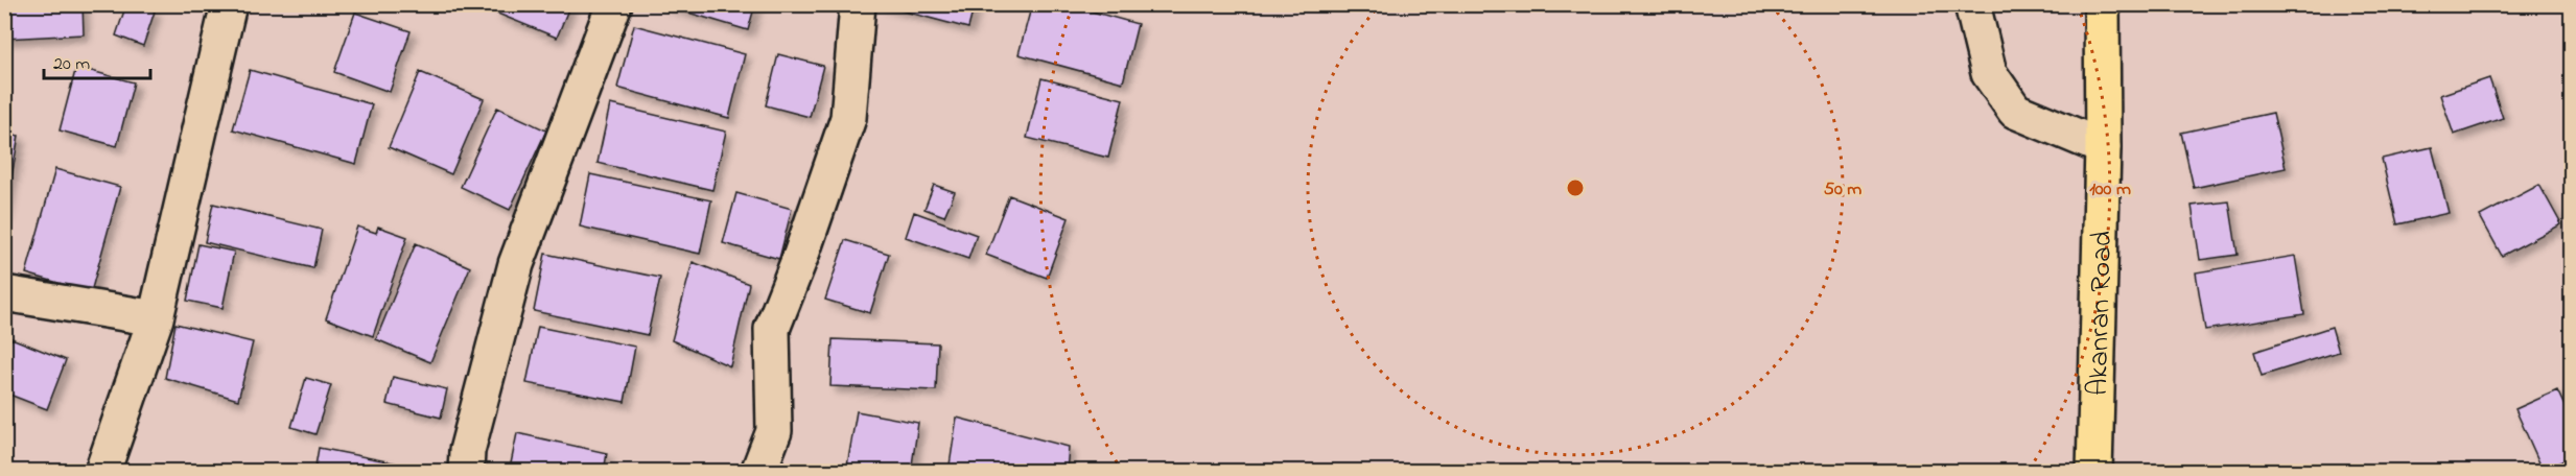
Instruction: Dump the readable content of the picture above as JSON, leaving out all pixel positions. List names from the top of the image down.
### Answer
{
  "streets": {
    "main road": ["Akanran Road"]
  },
  "scale_bar": "20 m",
  "rings": ["50 m", "100 m"]
}
